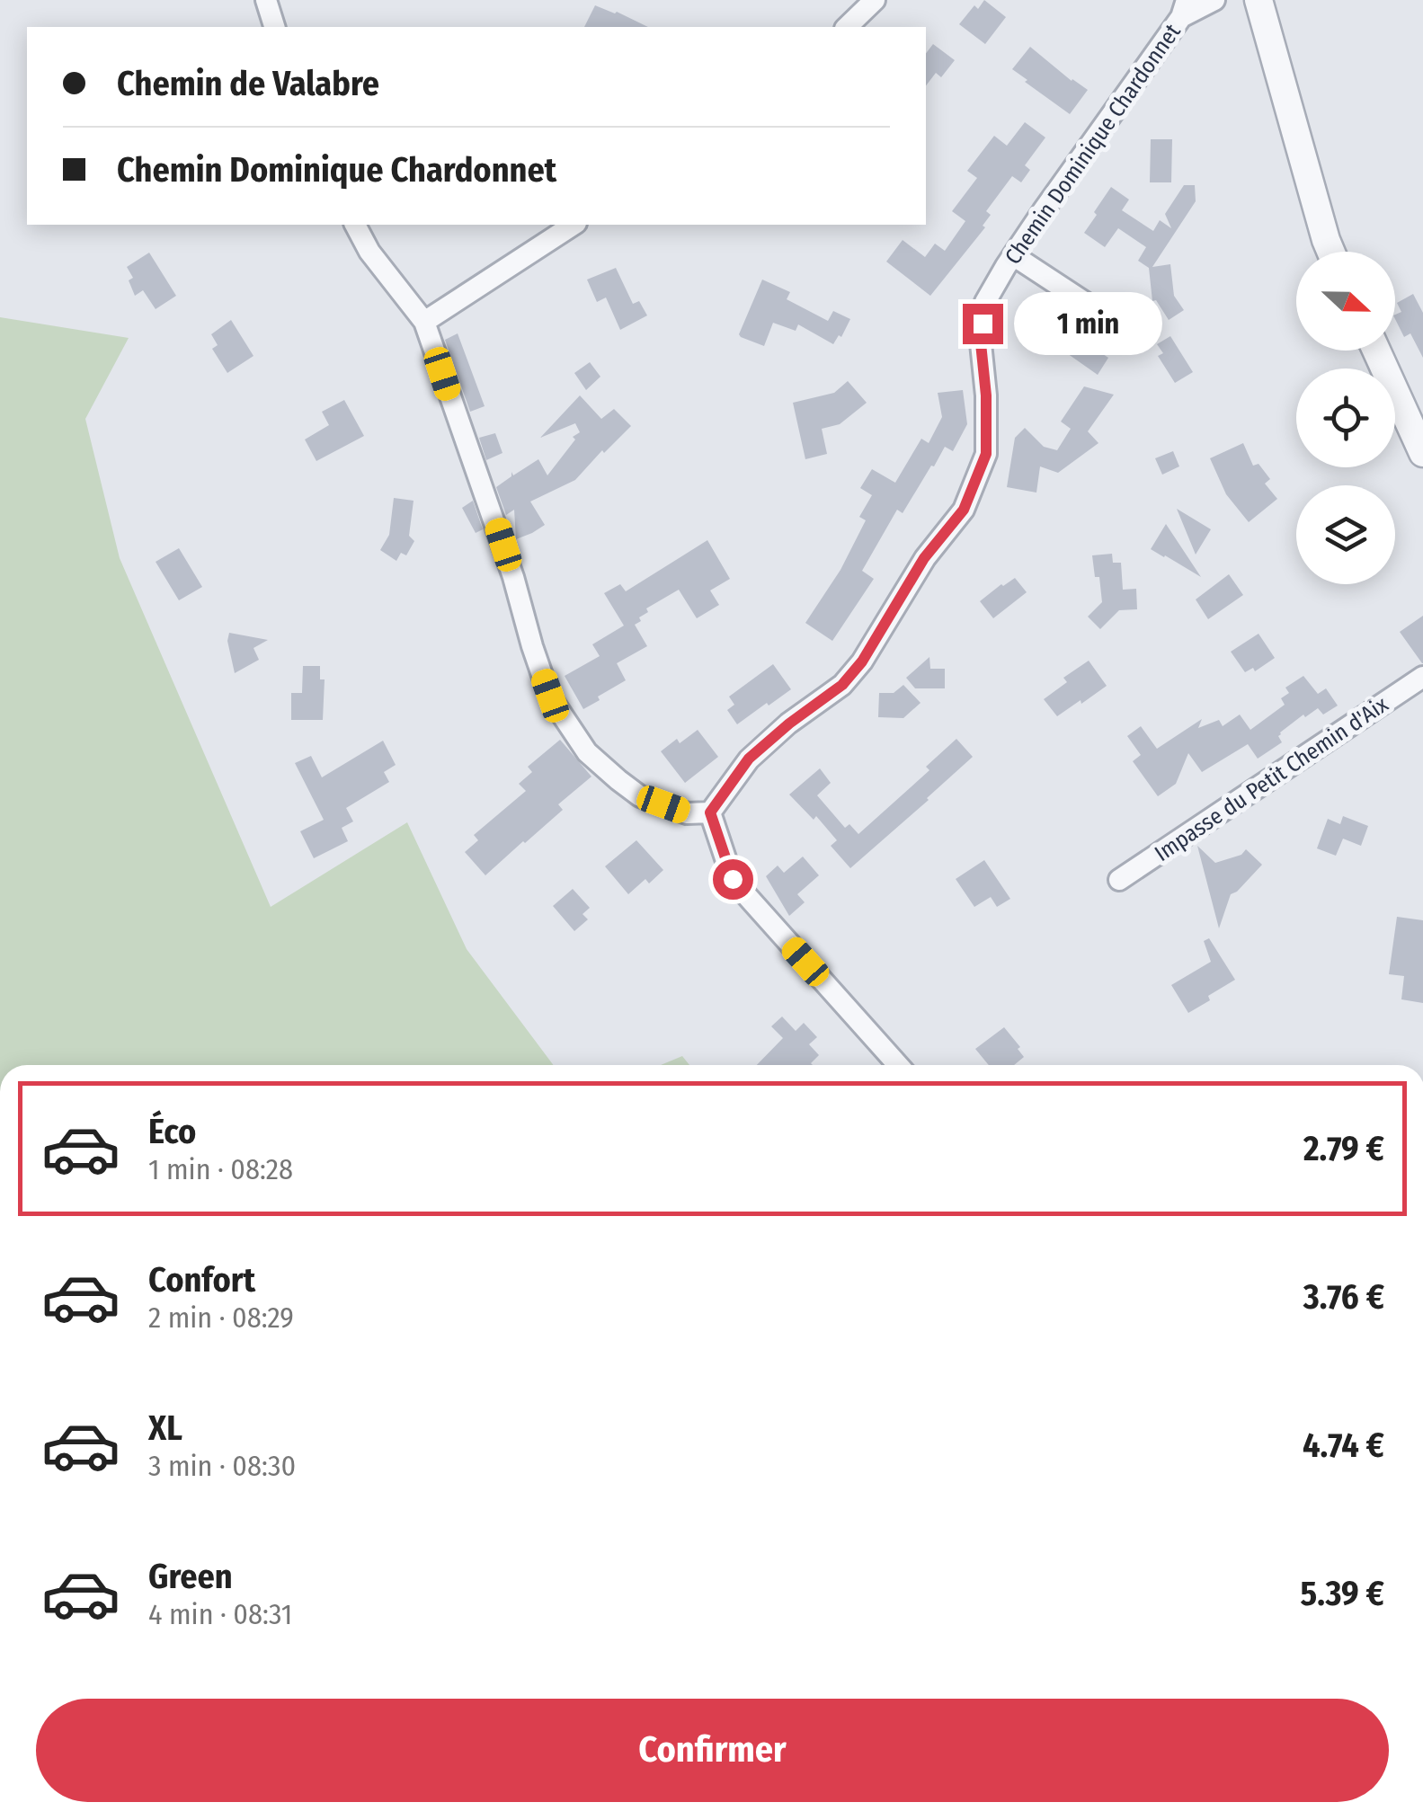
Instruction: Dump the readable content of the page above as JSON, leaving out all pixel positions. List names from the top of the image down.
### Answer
{
  "streets": {
    "street": ["Chemin Dominique Chardonnet", "Impasse du Petit Chemin d'Aix"]
  },
  "north": "right",
  "page": {
    "banner": ["Chemin de Valabre", "Chemin Dominique Chardonnet"],
    "bubble": "1 min",
    "list": [
      {
        "name": "Éco",
        "note": "1 min · 08:28",
        "value": "2.79 €"
      },
      {
        "name": "Confort",
        "note": "2 min · 08:29",
        "value": "3.76 €"
      },
      {
        "name": "XL",
        "note": "3 min · 08:30",
        "value": "4.74 €"
      },
      {
        "name": "Green",
        "note": "4 min · 08:31",
        "value": "5.39 €"
      }
    ],
    "buttons": "Confirmer"
  }
}
